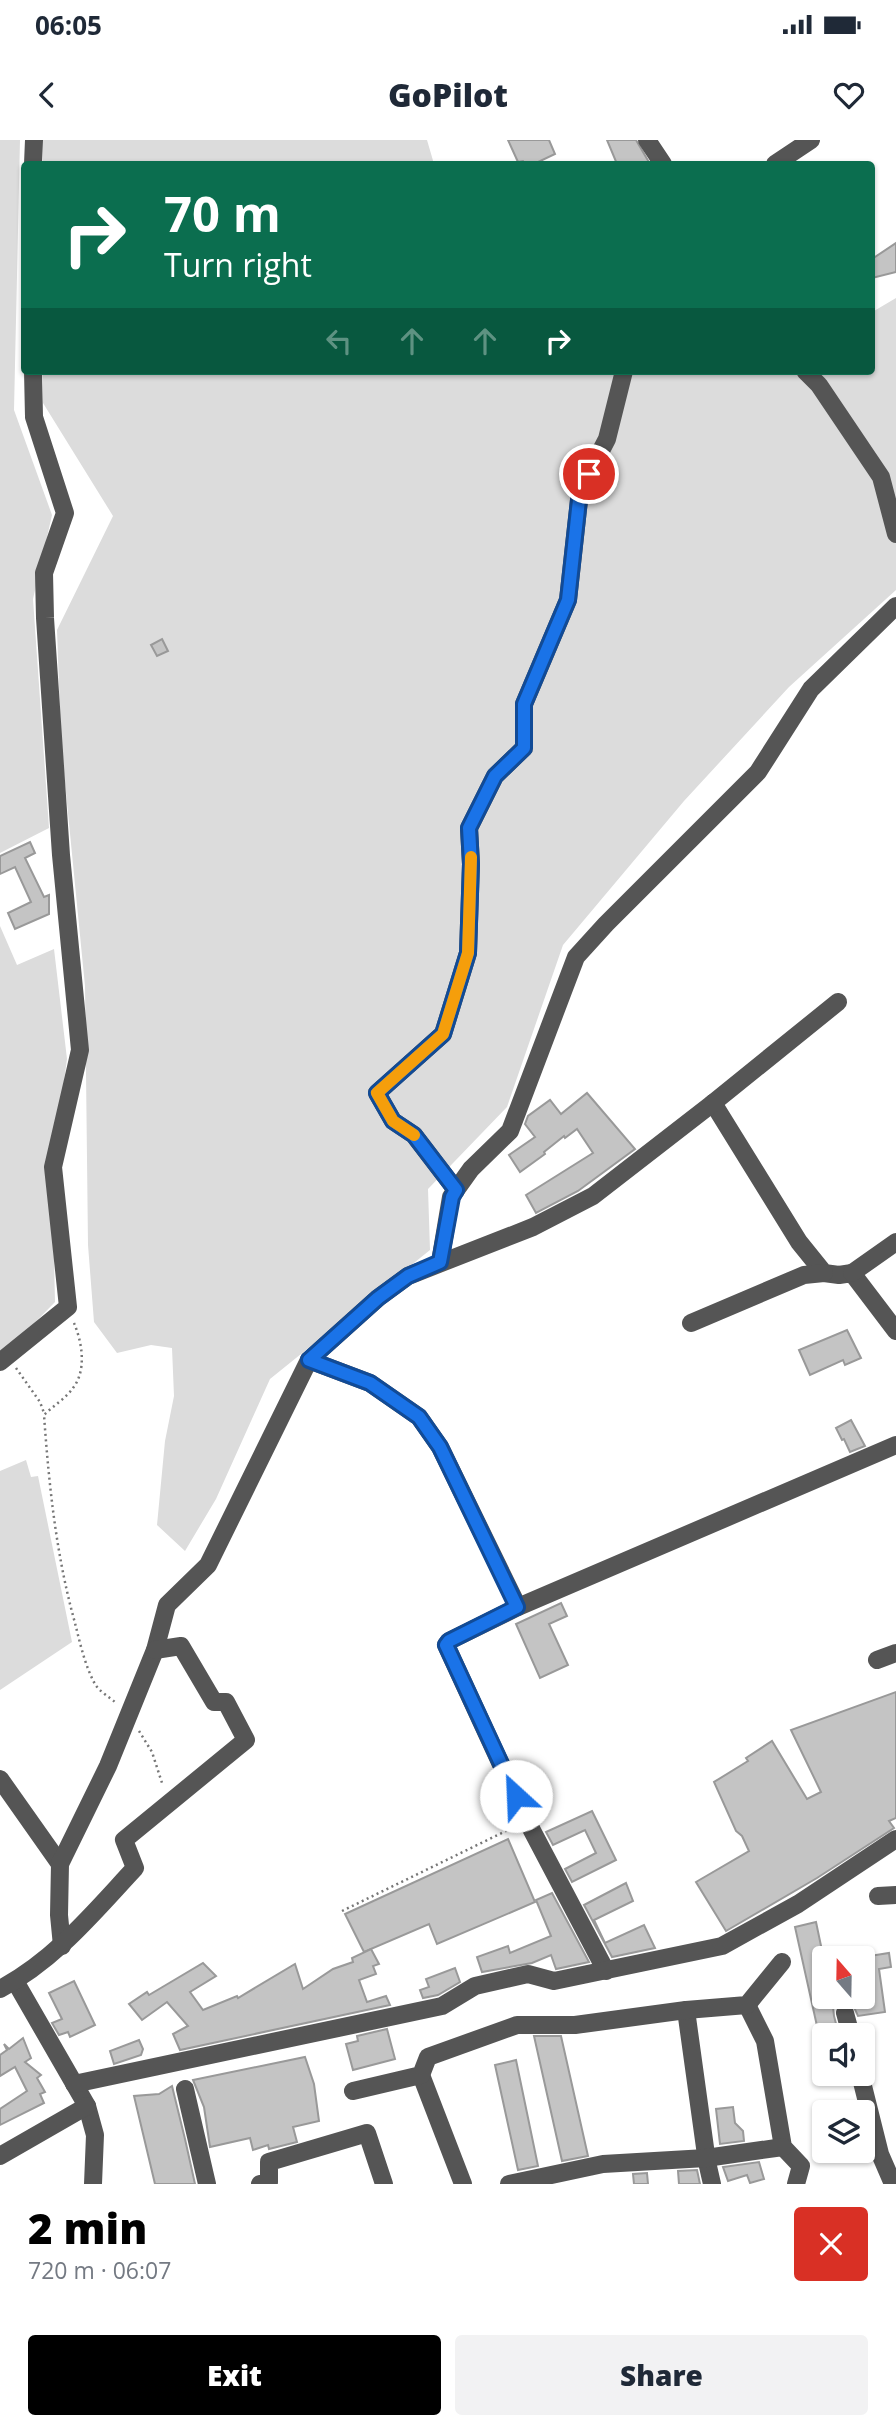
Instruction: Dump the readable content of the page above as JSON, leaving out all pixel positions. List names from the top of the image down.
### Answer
{
  "north": "top",
  "page": {
    "status": "06:05",
    "header": "GoPilot",
    "turn": ["70 m", "Turn right"],
    "heading": ["2 min", "720 m · 06:07"],
    "buttons": ["Exit", "Share"]
  }
}
